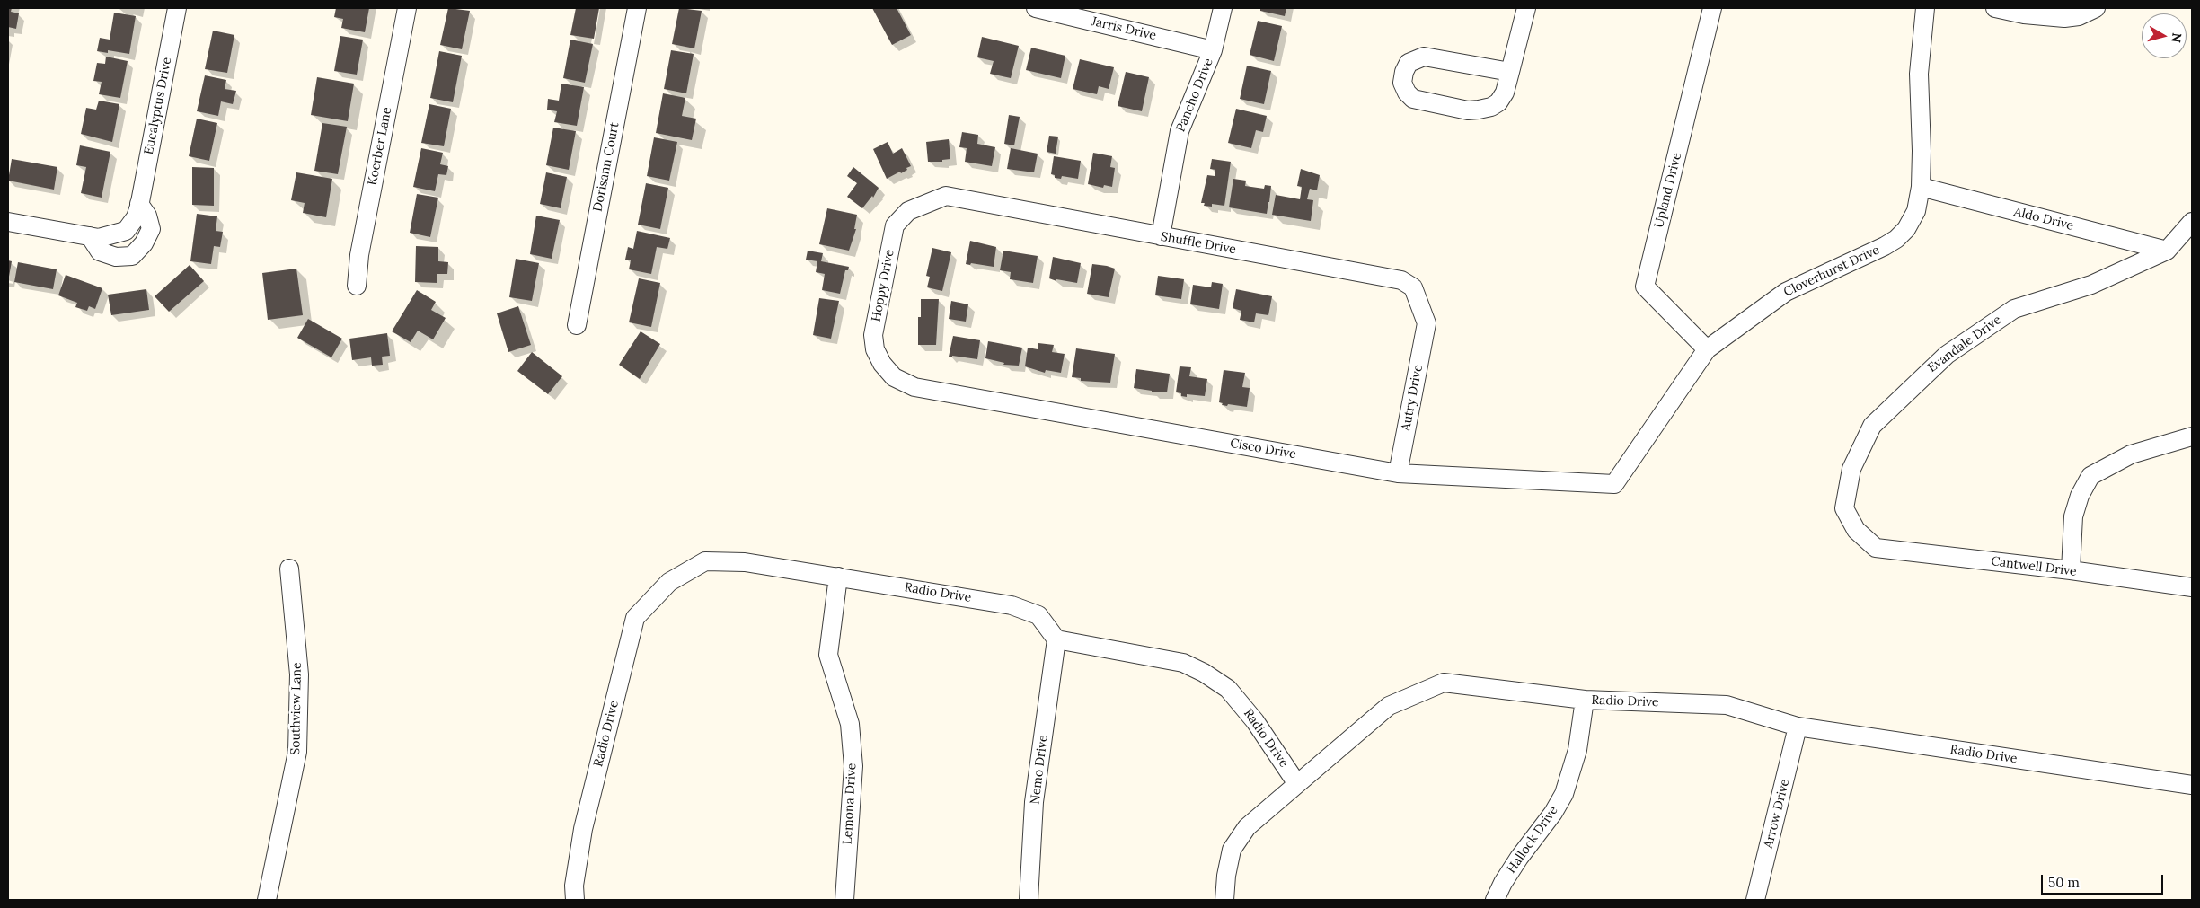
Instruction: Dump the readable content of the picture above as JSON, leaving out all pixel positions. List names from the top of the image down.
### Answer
{
  "streets": {
    "street": [
      "Jarris Drive",
      "Pancho Drive",
      "Eucalyptus Drive",
      "Koerber Lane",
      "Dorisann Court",
      "Upland Drive",
      "Aldo Drive",
      "Shuffle Drive",
      "Cloverhurst Drive",
      "Hoppy Drive",
      "Evandale Drive",
      "Autry Drive",
      "Cisco Drive",
      "Cantwell Drive",
      "Radio Drive",
      "Southview Lane",
      "Nemo Drive",
      "Lemona Drive",
      "Arrow Drive",
      "Hallock Drive"
    ]
  },
  "crossings": [
    ["Jarris Drive", "Pancho Drive"],
    ["Pancho Drive", "Shuffle Drive"],
    ["Upland Drive", "Cloverhurst Drive"],
    ["Aldo Drive", "Cloverhurst Drive"],
    ["Aldo Drive", "Evandale Drive"],
    ["Shuffle Drive", "Hoppy Drive"],
    ["Shuffle Drive", "Autry Drive"],
    ["Cloverhurst Drive", "Cisco Drive"],
    ["Hoppy Drive", "Cisco Drive"],
    ["Evandale Drive", "Cantwell Drive"],
    ["Autry Drive", "Cisco Drive"],
    ["Radio Drive", "Nemo Drive"],
    ["Radio Drive", "Lemona Drive"],
    ["Radio Drive", "Arrow Drive"],
    ["Radio Drive", "Hallock Drive"]
  ],
  "scale_bar": "50 m",
  "north": "right"
}
